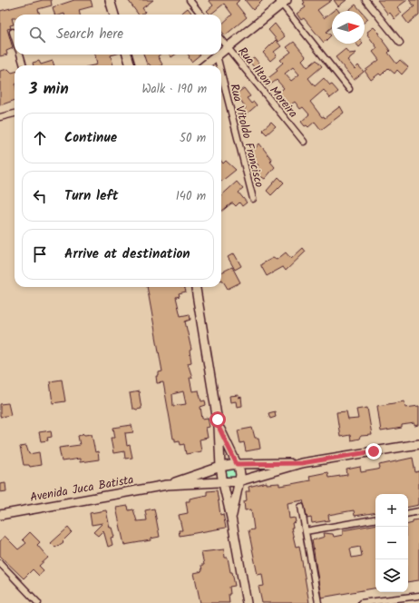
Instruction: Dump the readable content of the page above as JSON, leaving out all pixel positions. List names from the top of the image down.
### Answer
{
  "streets": {
    "main road": ["Avenida Juca Batista"],
    "street": ["Rua Ilton Moreira", "Rua Vitoldo Francisco"]
  },
  "north": "right",
  "page": {
    "search": "Search here",
    "heading": ["3 min", "Walk · 190 m"],
    "list": [
      ["Continue", "50 m"],
      ["Turn left", "140 m"],
      "Arrive at destination"
    ],
    "map_buttons": ["+", "−"]
  }
}
